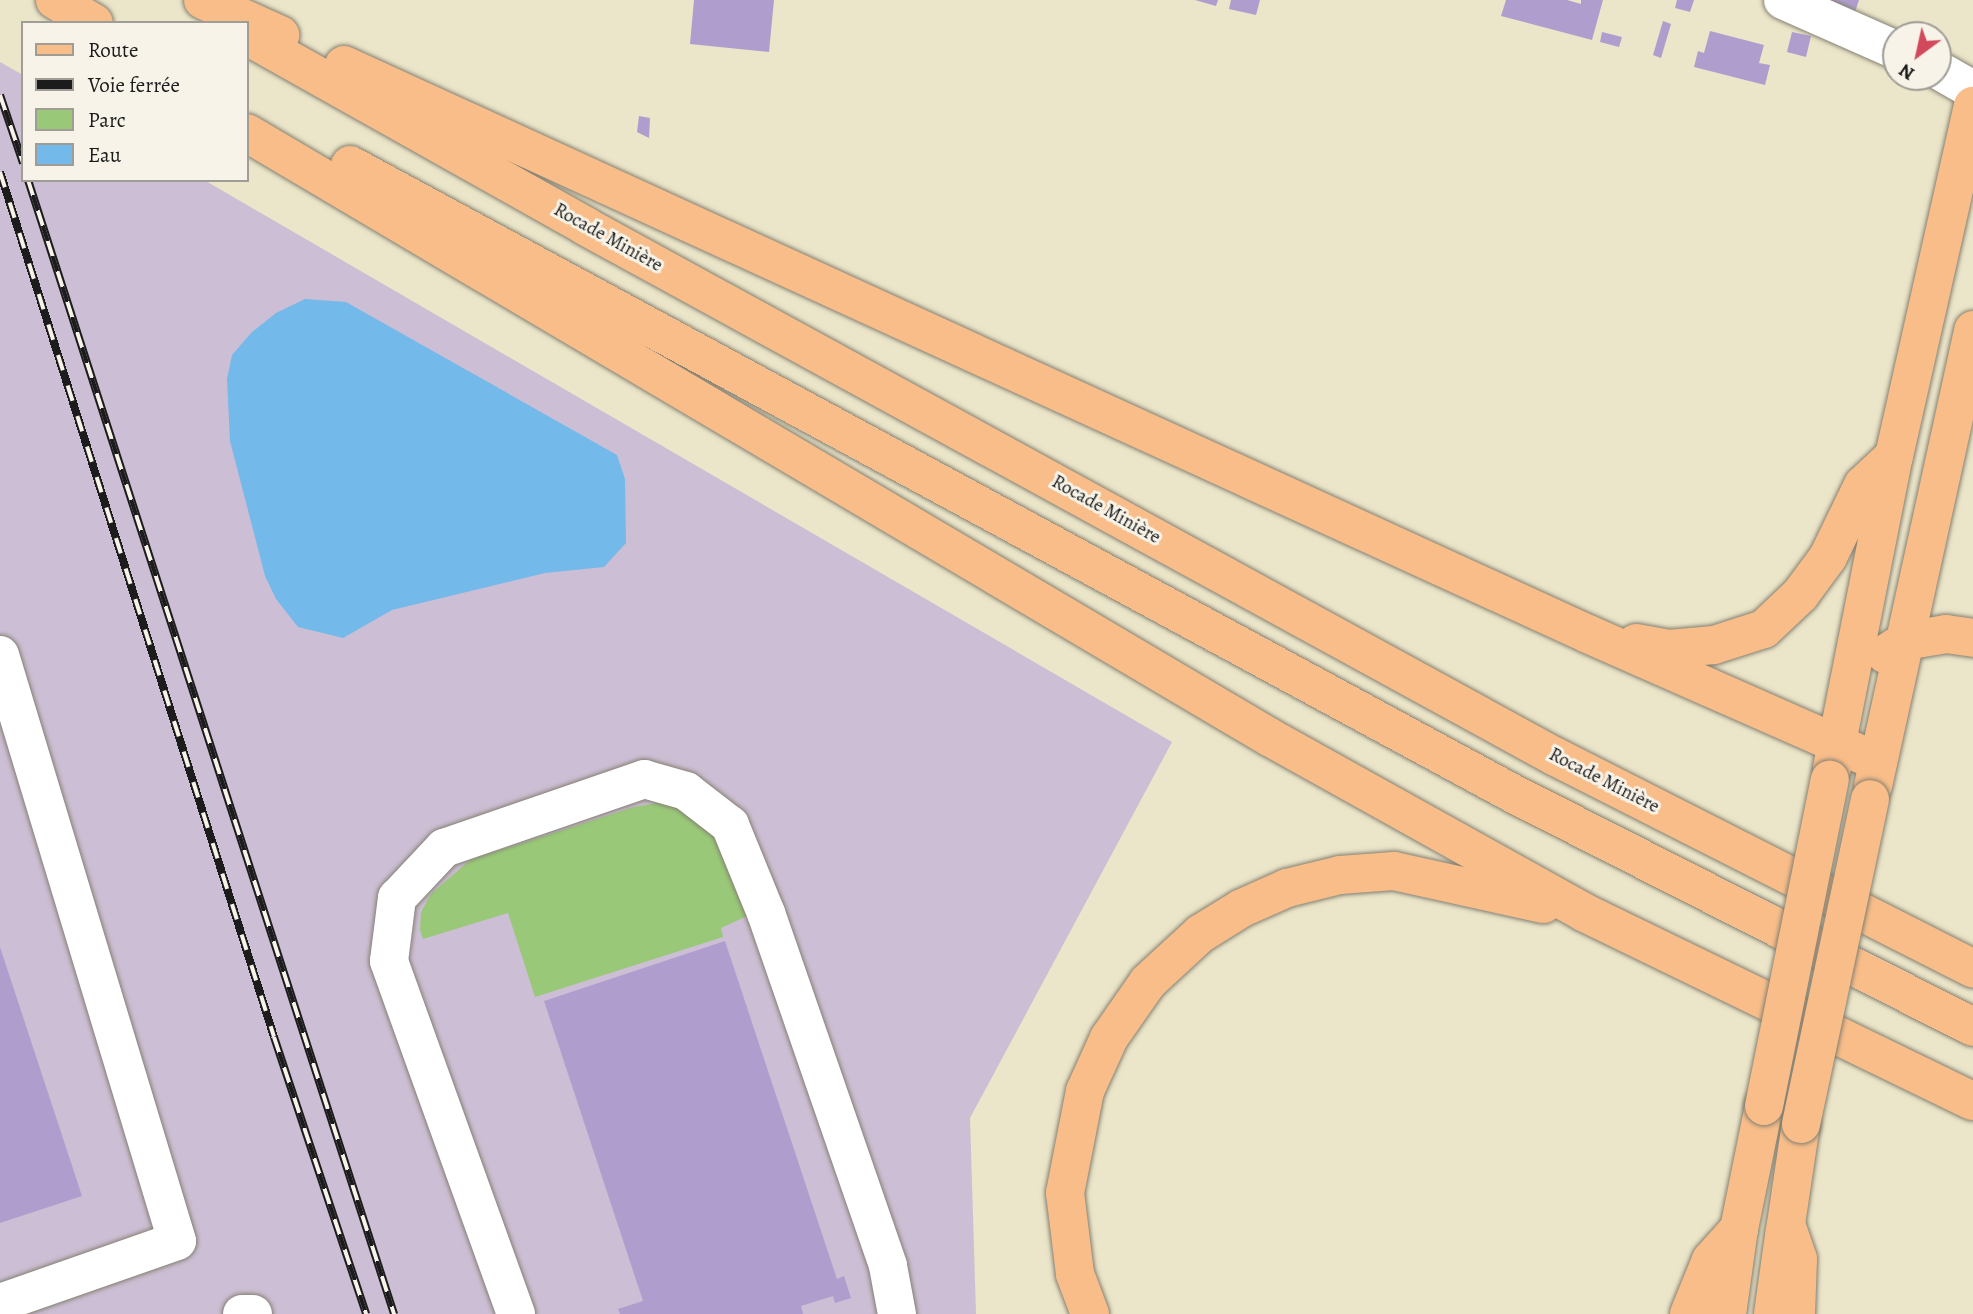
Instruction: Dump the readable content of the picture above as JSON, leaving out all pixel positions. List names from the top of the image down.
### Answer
{
  "streets": {
    "main road": ["Rocade Minière"]
  },
  "legend": [
    "Route",
    "Voie ferrée",
    "Parc",
    "Eau"
  ],
  "north": "bottom left"
}
